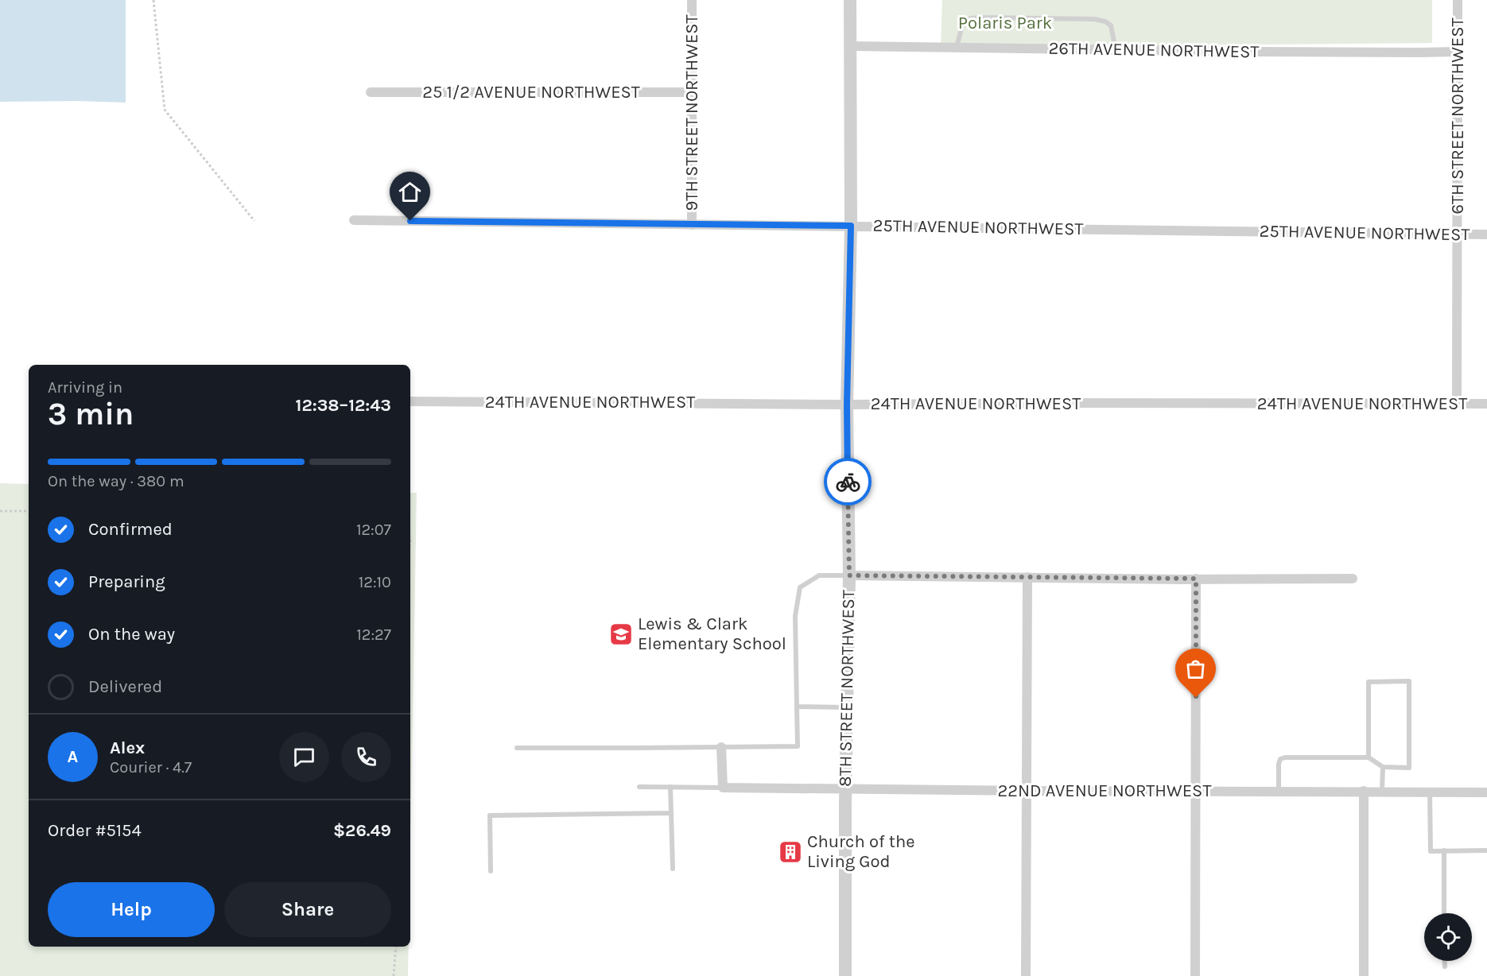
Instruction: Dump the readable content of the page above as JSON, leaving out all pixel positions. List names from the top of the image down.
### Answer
{
  "streets": {
    "street": [
      "26TH AVENUE NORTHWEST",
      "25 1/2 AVENUE NORTHWEST",
      "9TH STREET NORTHWEST",
      "6TH STREET NORTHWEST",
      "25TH AVENUE NORTHWEST",
      "24TH AVENUE NORTHWEST",
      "8TH STREET NORTHWEST",
      "22ND AVENUE NORTHWEST"
    ]
  },
  "crossings": [
    ["26TH AVENUE NORTHWEST", "6TH STREET NORTHWEST"],
    ["26TH AVENUE NORTHWEST", "8TH STREET NORTHWEST"],
    ["25 1/2 AVENUE NORTHWEST", "9TH STREET NORTHWEST"],
    ["9TH STREET NORTHWEST", "25TH AVENUE NORTHWEST"],
    ["6TH STREET NORTHWEST", "25TH AVENUE NORTHWEST"],
    ["6TH STREET NORTHWEST", "24TH AVENUE NORTHWEST"],
    ["25TH AVENUE NORTHWEST", "8TH STREET NORTHWEST"],
    ["24TH AVENUE NORTHWEST", "8TH STREET NORTHWEST"],
    ["8TH STREET NORTHWEST", "22ND AVENUE NORTHWEST"]
  ],
  "parks": ["Polaris Park"],
  "places": {
    "school or university": ["Lewis & Clark Elementary School"],
    "building": ["Church of the Living God"]
  },
  "page": {
    "heading": ["3 min", "Arriving in", "12:38–12:43"],
    "panel": [
      "Alex",
      "Courier · 4.7",
      "Order #5154",
      "$26.49"
    ],
    "bar": "On the way · 380 m",
    "list": [
      ["Confirmed", "12:07"],
      ["Preparing", "12:10"],
      ["On the way", "12:27"],
      "Delivered"
    ],
    "round": "A",
    "buttons": ["Help", "Share"]
  }
}
